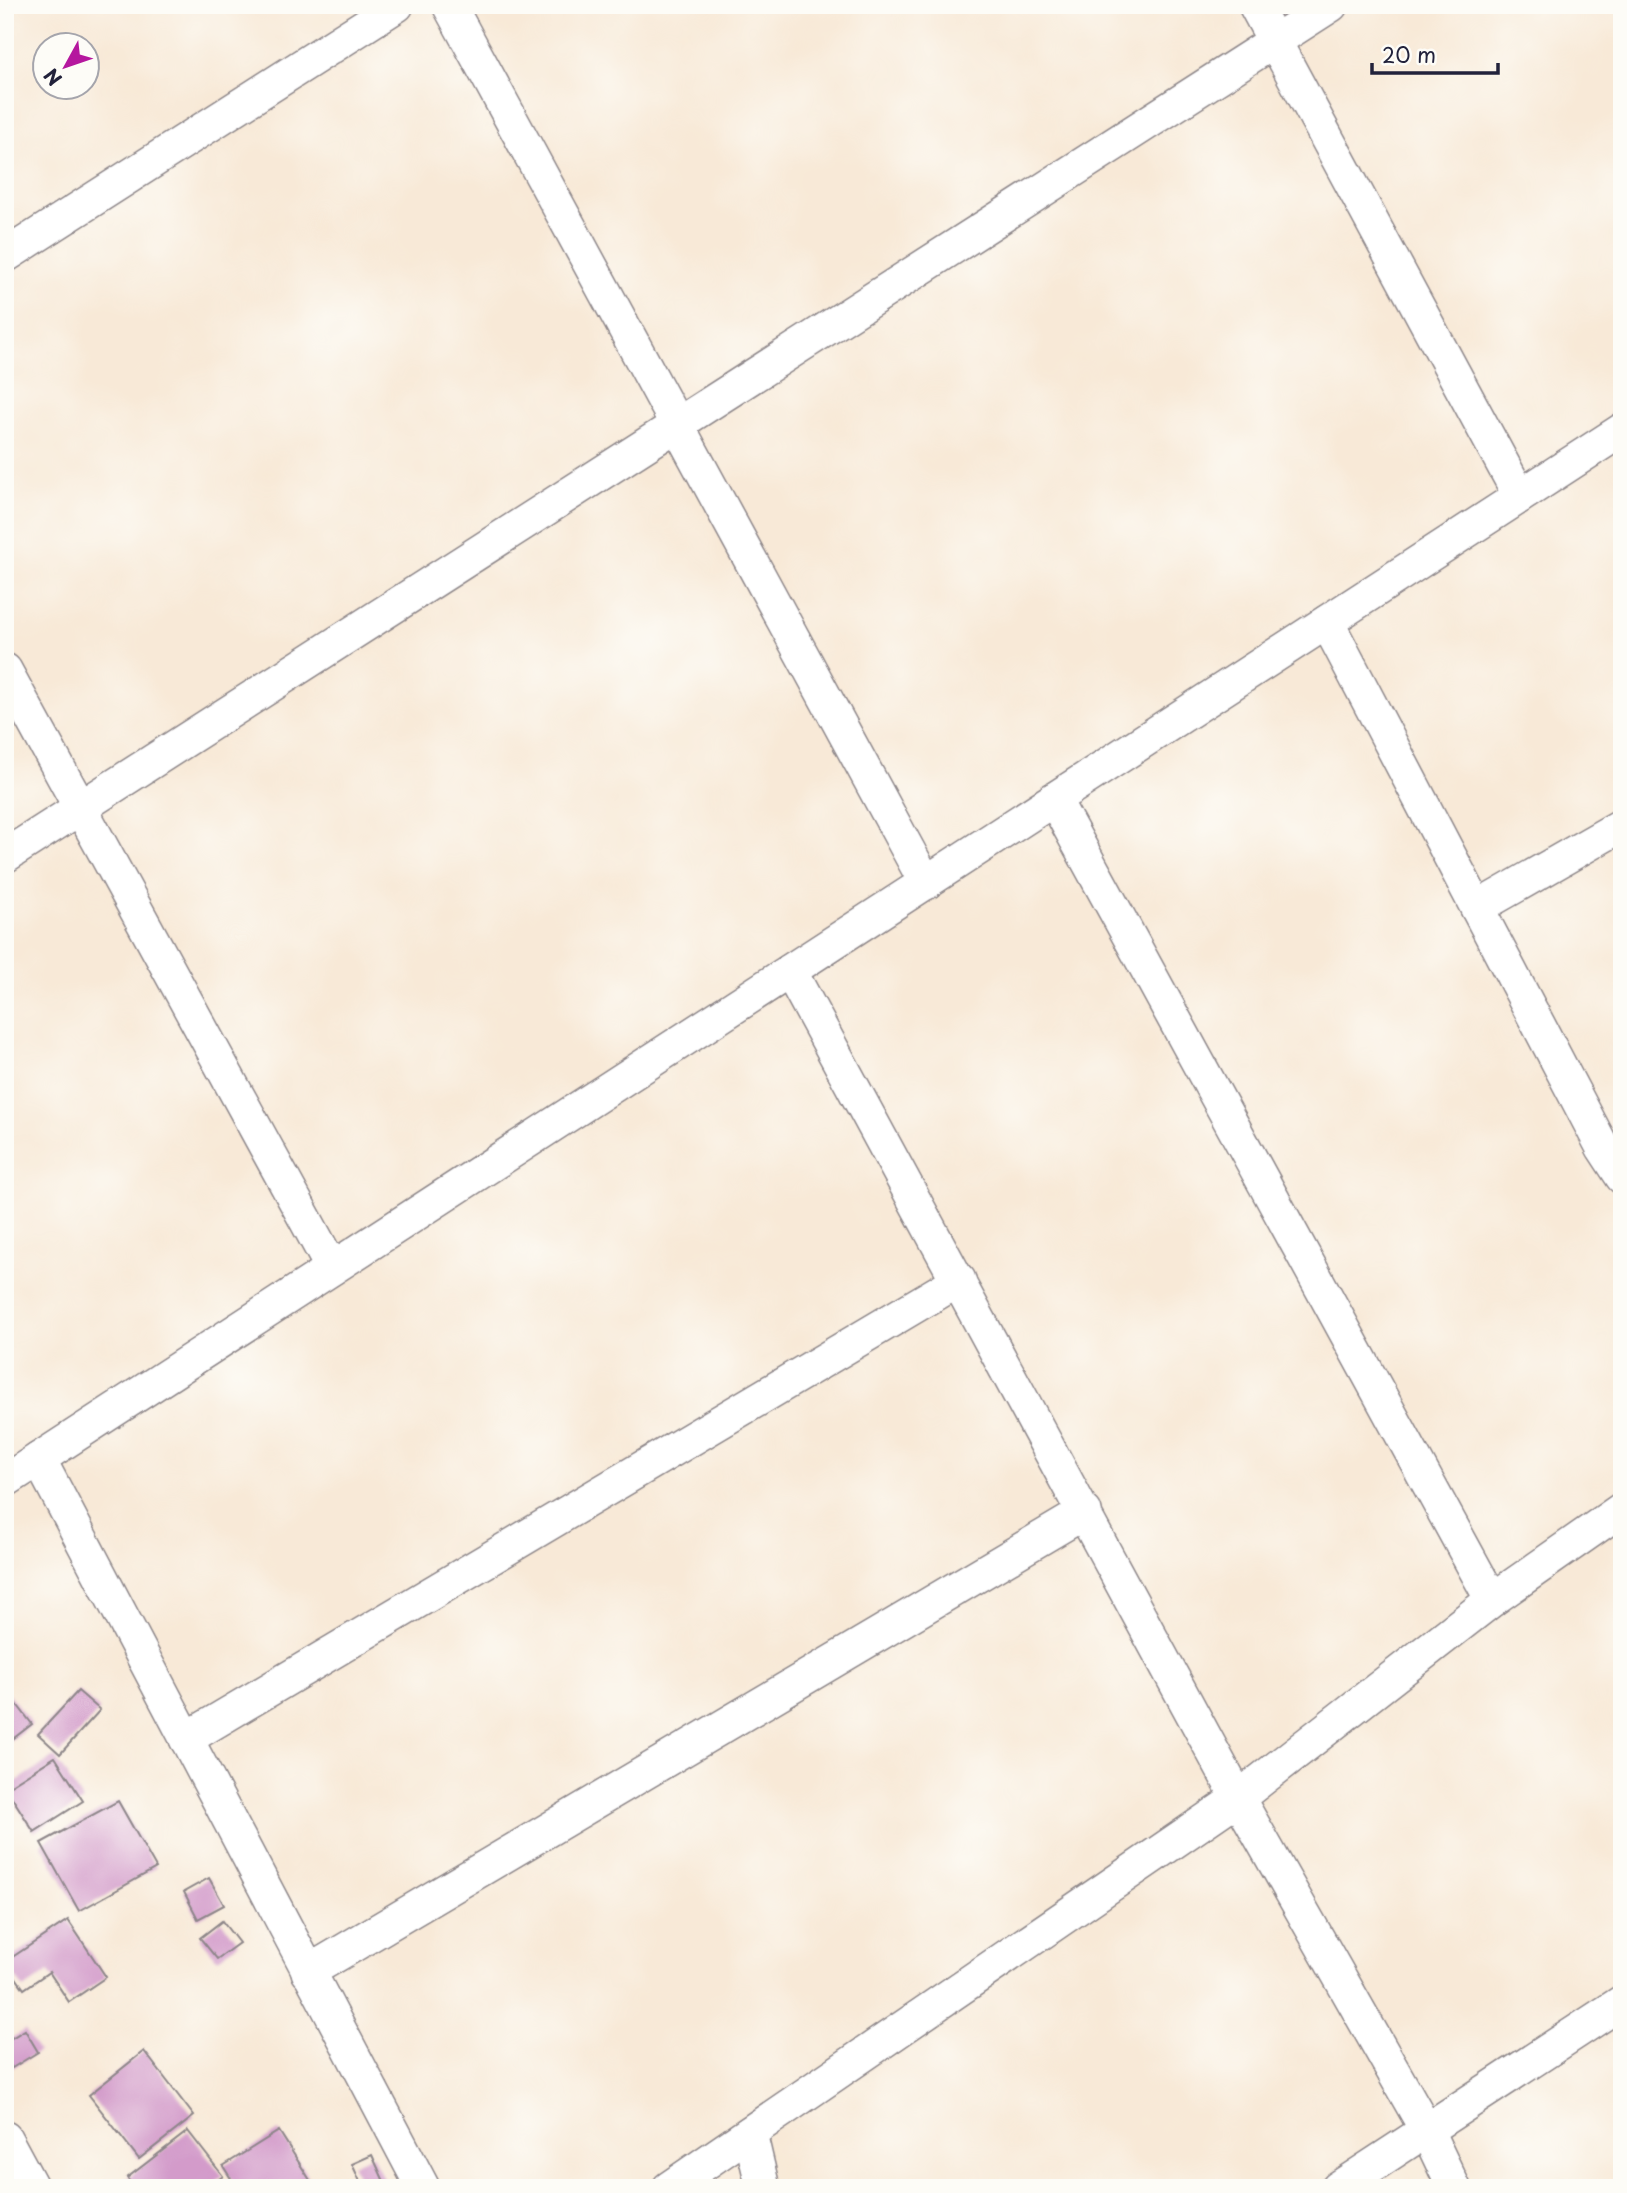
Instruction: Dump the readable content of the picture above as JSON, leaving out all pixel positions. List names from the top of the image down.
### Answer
{
  "scale_bar": "20 m",
  "north": "bottom left"
}
